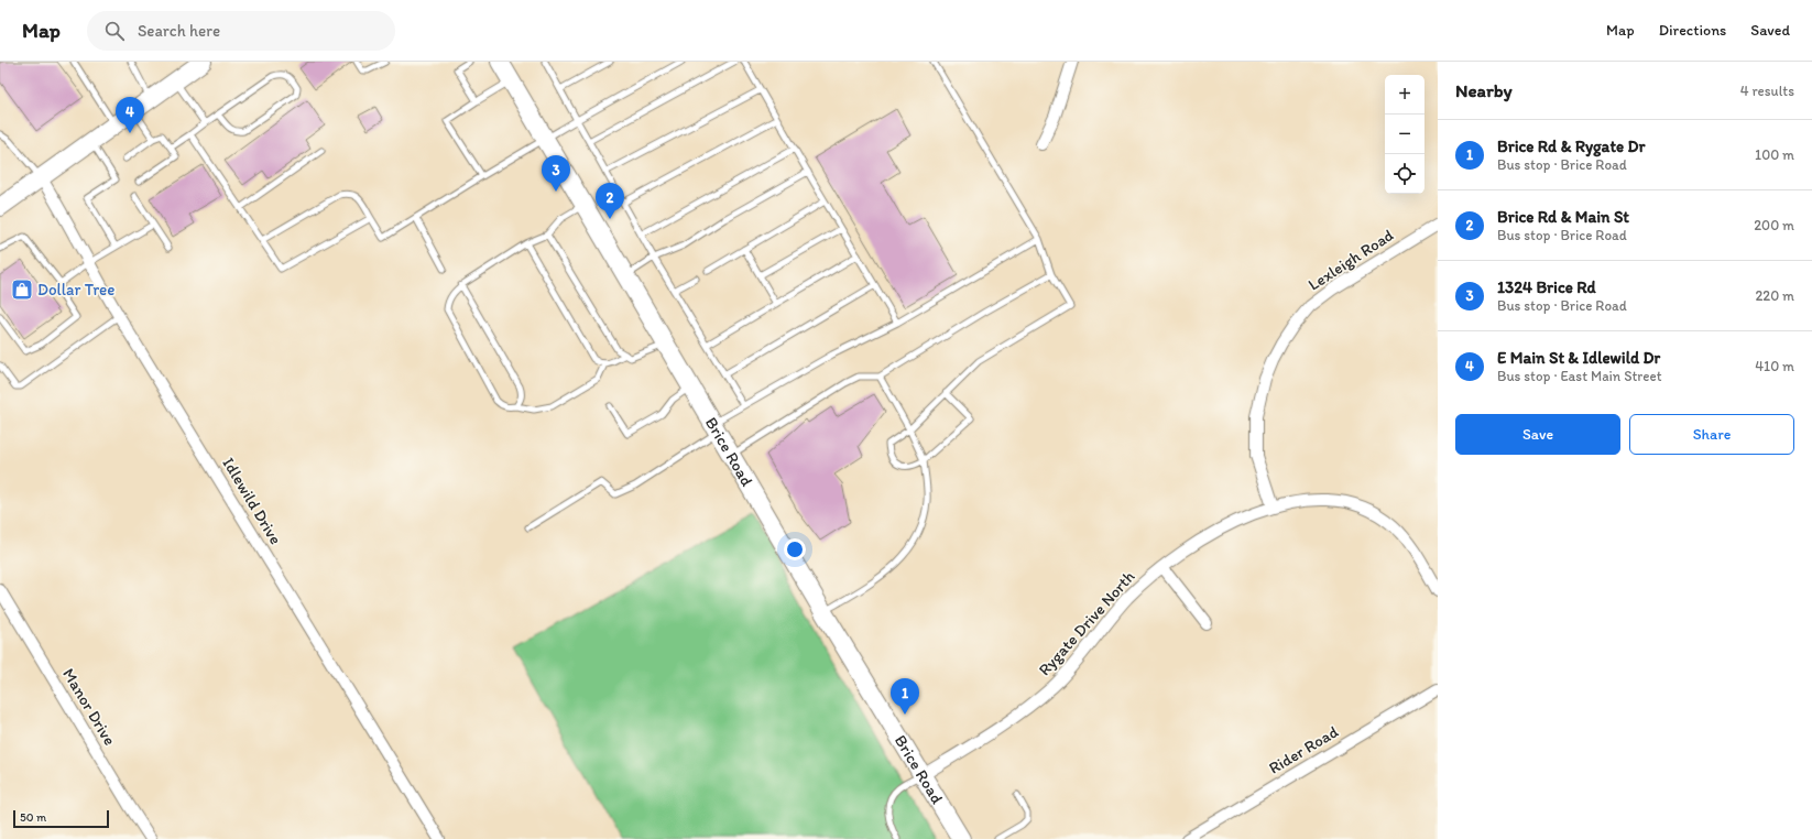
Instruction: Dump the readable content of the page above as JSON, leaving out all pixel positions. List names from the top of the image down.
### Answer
{
  "streets": {
    "main road": ["Brice Road"],
    "street": [
      "Lexleigh Road",
      "Idlewild Drive",
      "Rygate Drive North",
      "Manor Drive",
      "Rider Road"
    ]
  },
  "crossings": [
    ["Lexleigh Road", "Rygate Drive North"],
    ["Brice Road", "Rygate Drive North"]
  ],
  "places": {
    "shop": ["Dollar Tree"]
  },
  "scale_bar": "50 m",
  "page": {
    "header": "Map",
    "search": "Search here",
    "nav": ["Map", "Directions", "Saved"],
    "heading": ["Nearby", "4 results"],
    "map_buttons": ["+", "−"],
    "pins": [
      "4",
      "3",
      "2",
      "1"
    ],
    "list": [
      {
        "mark": "1",
        "name": "Brice Rd & Rygate Dr",
        "note": "Bus stop · Brice Road",
        "value": "100 m"
      },
      {
        "mark": "2",
        "name": "Brice Rd & Main St",
        "note": "Bus stop · Brice Road",
        "value": "200 m"
      },
      {
        "mark": "3",
        "name": "1324 Brice Rd",
        "note": "Bus stop · Brice Road",
        "value": "220 m"
      },
      {
        "mark": "4",
        "name": "E Main St & Idlewild Dr",
        "note": "Bus stop · East Main Street",
        "value": "410 m"
      }
    ],
    "buttons": ["Save", "Share"],
    "scale": "50 m"
  }
}
